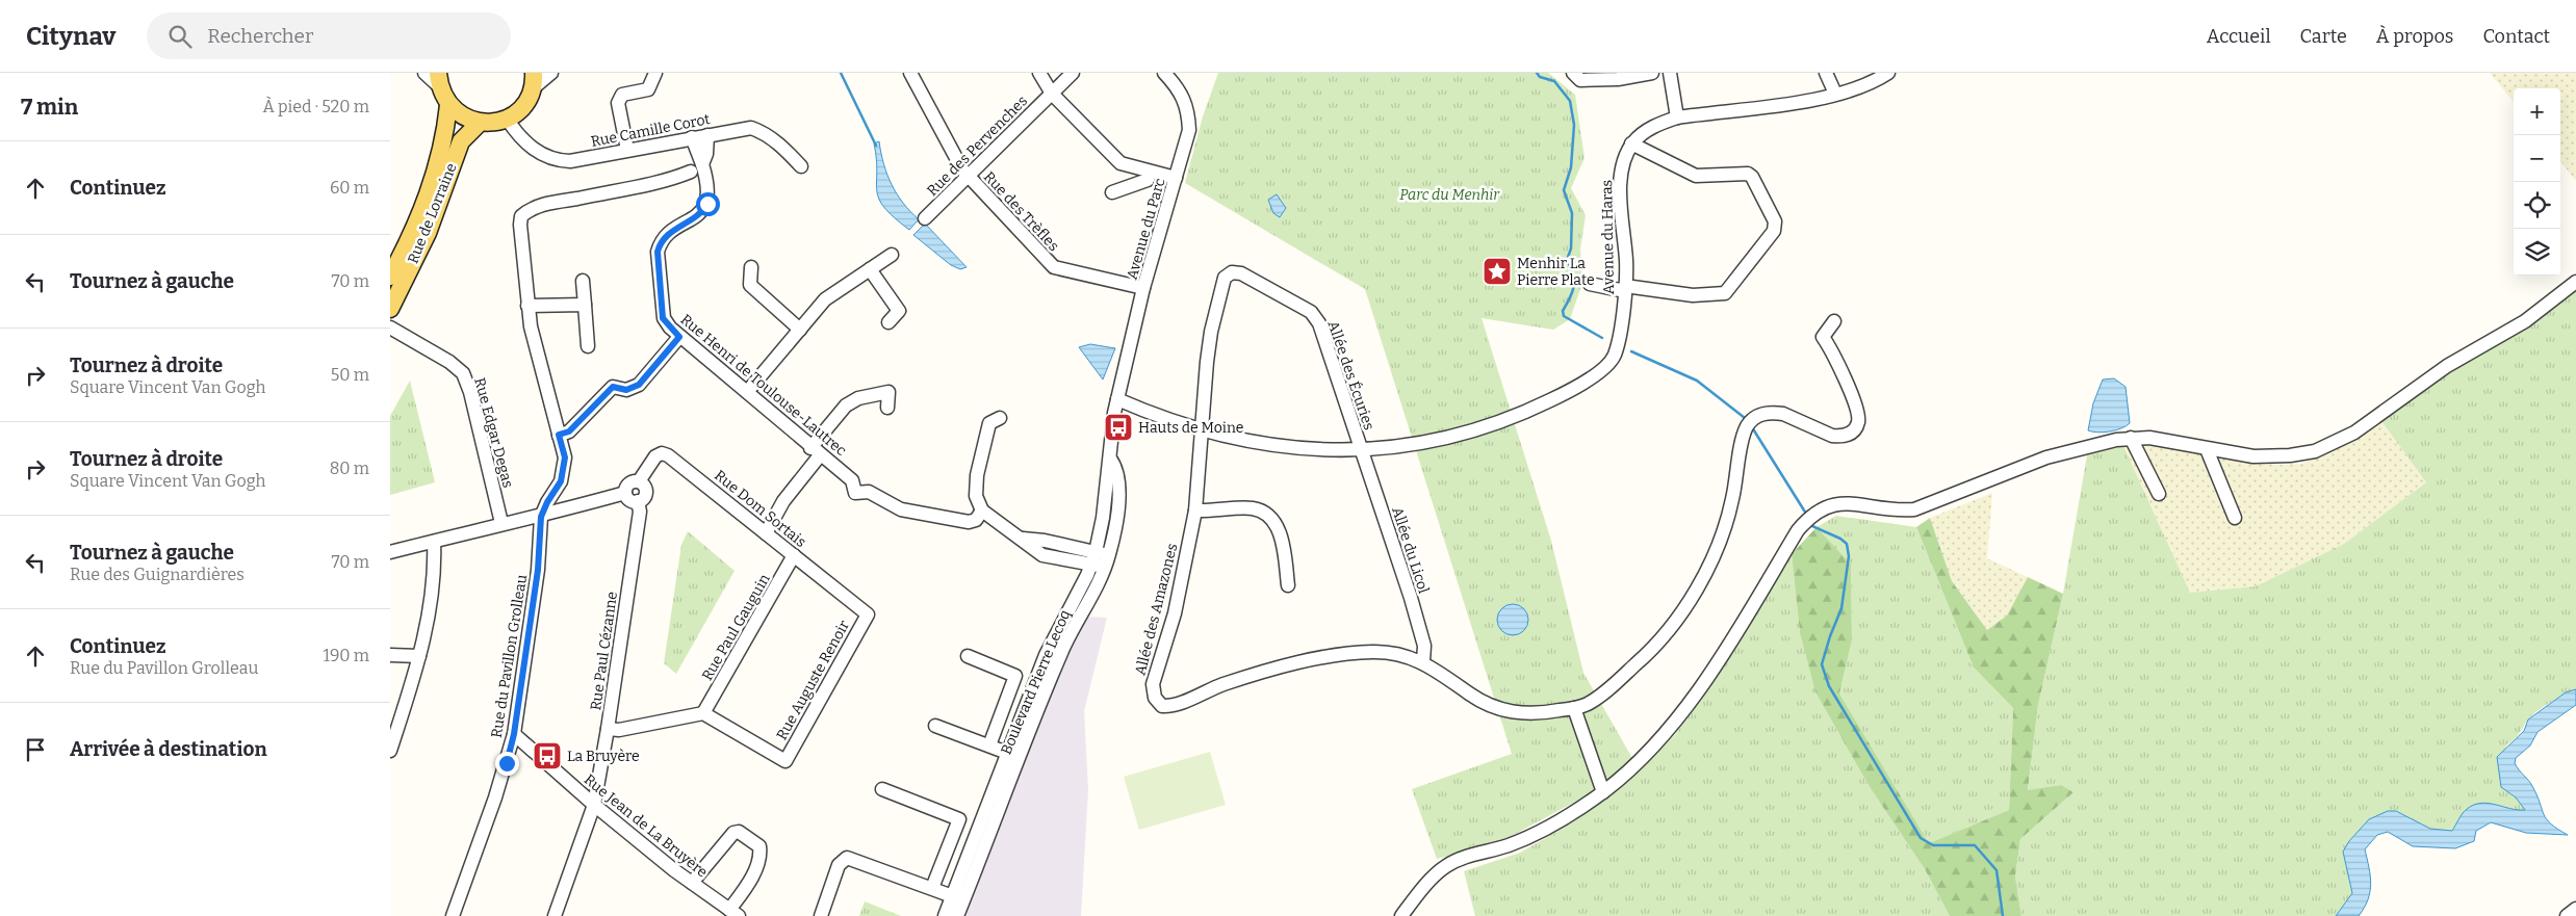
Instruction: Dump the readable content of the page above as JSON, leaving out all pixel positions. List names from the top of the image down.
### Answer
{
  "streets": {
    "main road": ["Rue de Lorraine"],
    "street": [
      "Rue Camille Corot",
      "Rue des Pervenches",
      "Rue des Trèfles",
      "Avenue du Parc",
      "Avenue du Haras",
      "Allée des Écuries",
      "Rue Henri de Toulouse-Lautrec",
      "Rue Edgar Degas",
      "Rue Dom Sortais",
      "Allée du Licol",
      "Allée des Amazones",
      "Rue Paul Gauguin",
      "Rue Paul Cézanne",
      "Rue du Pavillon Grolleau",
      "Rue Auguste Renoir",
      "Boulevard Pierre Lecoq",
      "Rue Jean de La Bruyère"
    ]
  },
  "crossings": [
    ["Rue Camille Corot", "Rue Henri de Toulouse-Lautrec"],
    ["Rue des Pervenches", "Rue des Trèfles"],
    ["Rue des Trèfles", "Avenue du Parc"],
    ["Avenue du Parc", "Avenue du Haras"],
    ["Avenue du Parc", "Boulevard Pierre Lecoq"],
    ["Avenue du Haras", "Allée des Écuries"],
    ["Avenue du Haras", "Allée du Licol"],
    ["Avenue du Haras", "Allée des Amazones"],
    ["Avenue du Haras", "Boulevard Pierre Lecoq"],
    ["Allée des Écuries", "Allée du Licol"],
    ["Allée des Écuries", "Allée des Amazones"],
    ["Rue Dom Sortais", "Rue Paul Gauguin"],
    ["Rue Dom Sortais", "Rue Paul Cézanne"],
    ["Rue Dom Sortais", "Rue Auguste Renoir"],
    ["Allée du Licol", "Allée des Amazones"],
    ["Rue Paul Gauguin", "Rue Auguste Renoir"],
    ["Rue Paul Cézanne", "Rue Jean de La Bruyère"],
    ["Rue du Pavillon Grolleau", "Rue Jean de La Bruyère"]
  ],
  "parks": ["Parc du Menhir"],
  "places": {
    "place": ["Menhir La Pierre Plate"],
    "bus stop": ["Hauts de Moine", "La Bruyère"]
  },
  "page": {
    "header": "Citynav",
    "search": "Rechercher",
    "nav": [
      "Accueil",
      "Carte",
      "À propos",
      "Contact"
    ],
    "heading": ["7 min", "À pied · 520 m"],
    "map_buttons": ["+", "−"],
    "list": [
      ["Continuez", "60 m"],
      ["Tournez à gauche", "70 m"],
      ["Tournez à droite", "Square Vincent Van Gogh", "50 m"],
      ["Tournez à droite", "Square Vincent Van Gogh", "80 m"],
      ["Tournez à gauche", "Rue des Guignardières", "70 m"],
      ["Continuez", "Rue du Pavillon Grolleau", "190 m"],
      "Arrivée à destination"
    ]
  }
}
